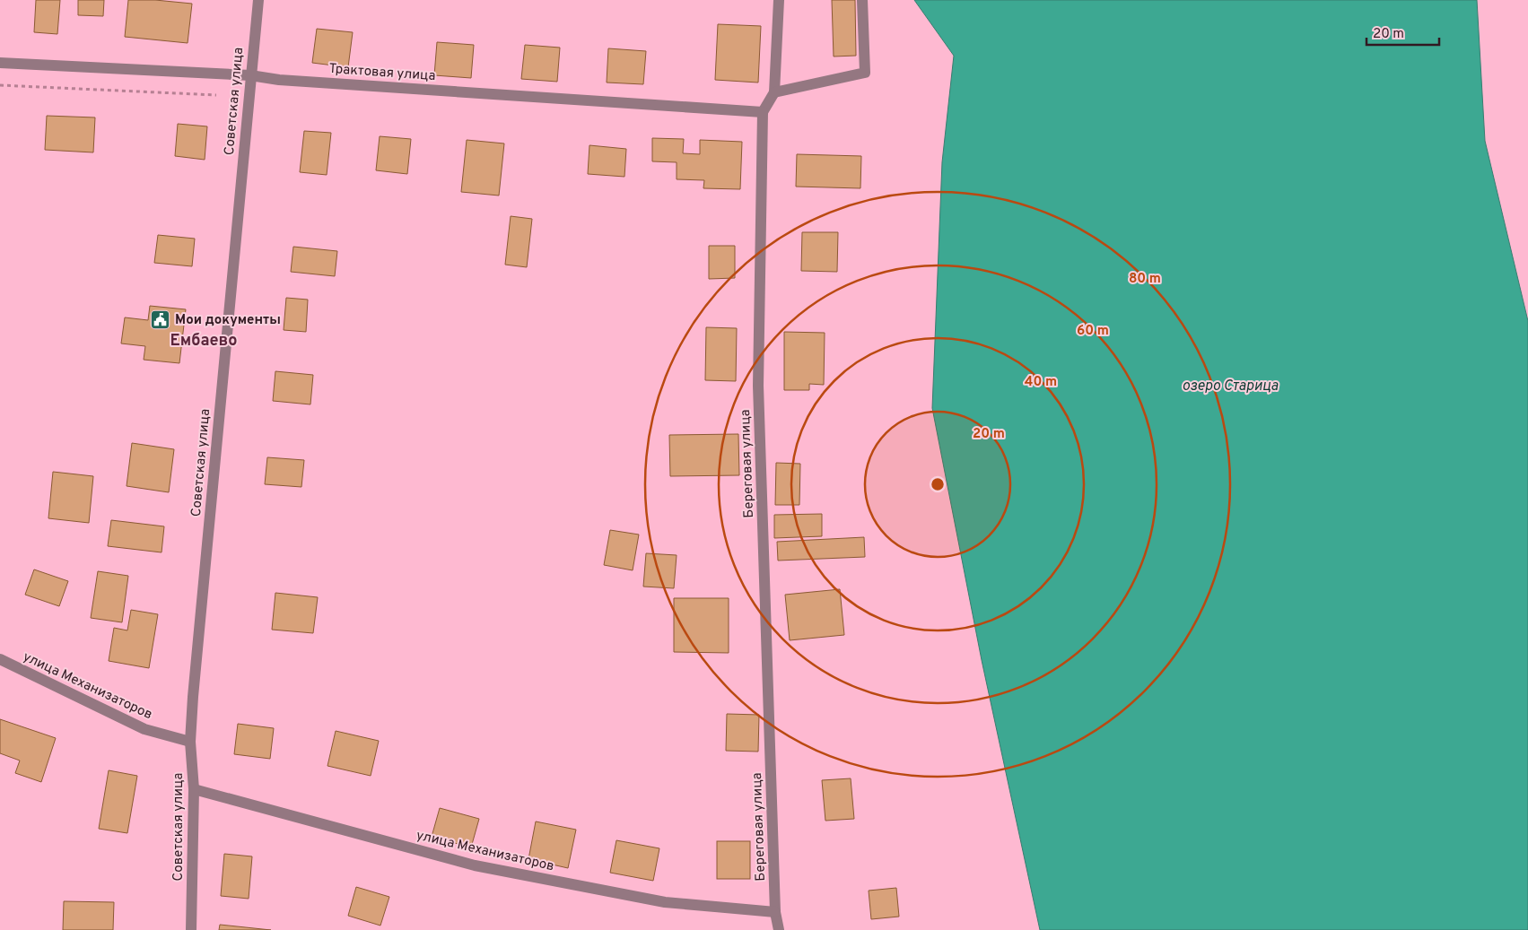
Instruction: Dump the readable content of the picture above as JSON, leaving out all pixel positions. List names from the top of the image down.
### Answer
{
  "streets": {
    "street": [
      "Трактовая улица",
      "Советская улица",
      "Береговая улица",
      "улица Механизаторов"
    ]
  },
  "crossings": [
    ["Трактовая улица", "Советская улица"],
    ["Трактовая улица", "Береговая улица"],
    ["Советская улица", "улица Механизаторов"],
    ["Береговая улица", "улица Механизаторов"]
  ],
  "districts": ["Ембаево"],
  "water": ["озеро Старица"],
  "places": {
    "public building": ["Мои документы"]
  },
  "scale_bar": "20 m",
  "rings": [
    "80 m",
    "60 m",
    "40 m",
    "20 m"
  ]
}
